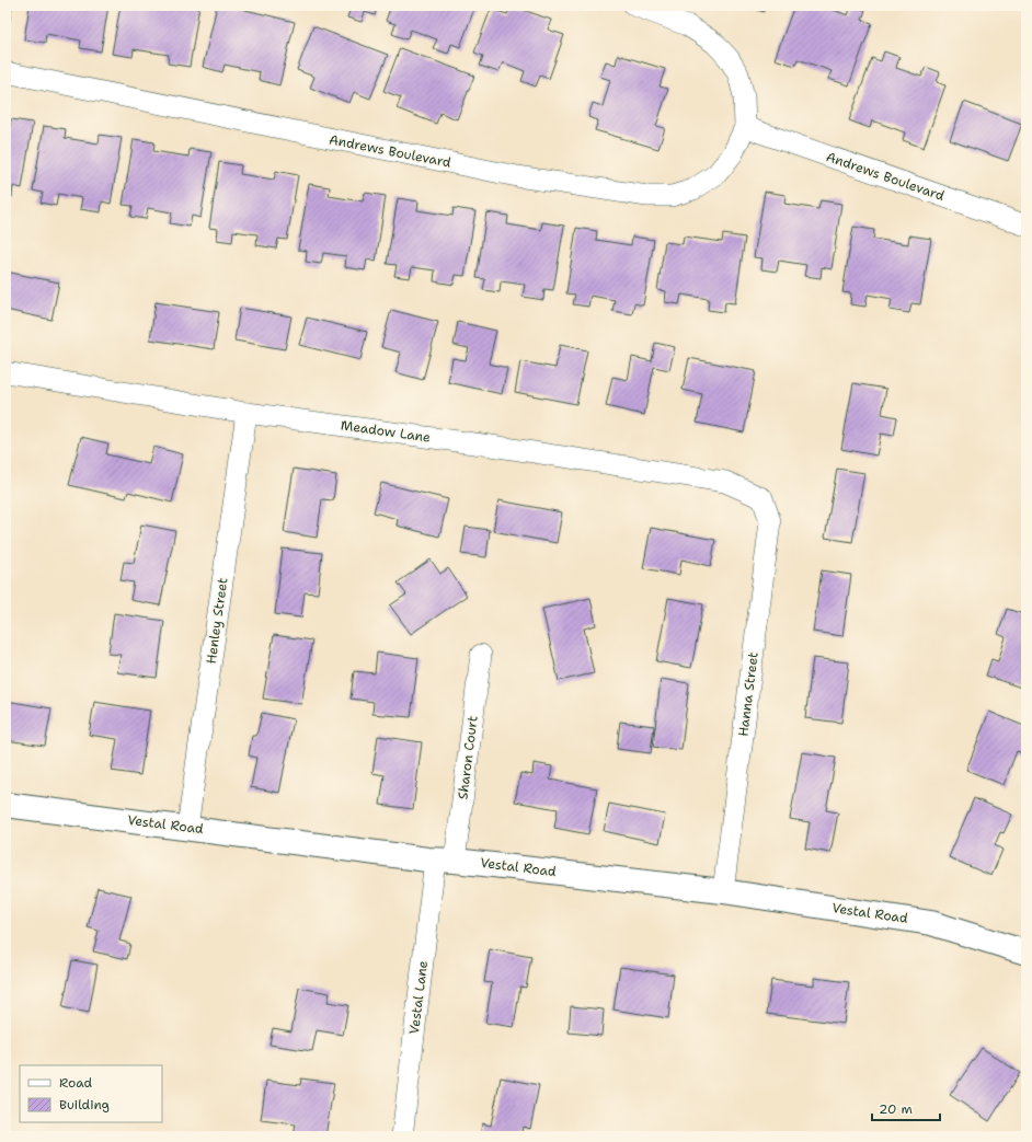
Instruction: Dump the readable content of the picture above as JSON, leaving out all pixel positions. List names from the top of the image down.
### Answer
{
  "streets": {
    "street": [
      "Andrews Boulevard",
      "Meadow Lane",
      "Henley Street",
      "Hanna Street",
      "Sharon Court",
      "Vestal Road",
      "Vestal Lane"
    ]
  },
  "crossings": [
    ["Meadow Lane", "Henley Street"],
    ["Meadow Lane", "Hanna Street"],
    ["Henley Street", "Vestal Road"],
    ["Hanna Street", "Vestal Road"],
    ["Sharon Court", "Vestal Road"],
    ["Sharon Court", "Vestal Lane"],
    ["Vestal Road", "Vestal Lane"]
  ],
  "legend": ["Road", "Building"],
  "scale_bar": "20 m"
}
